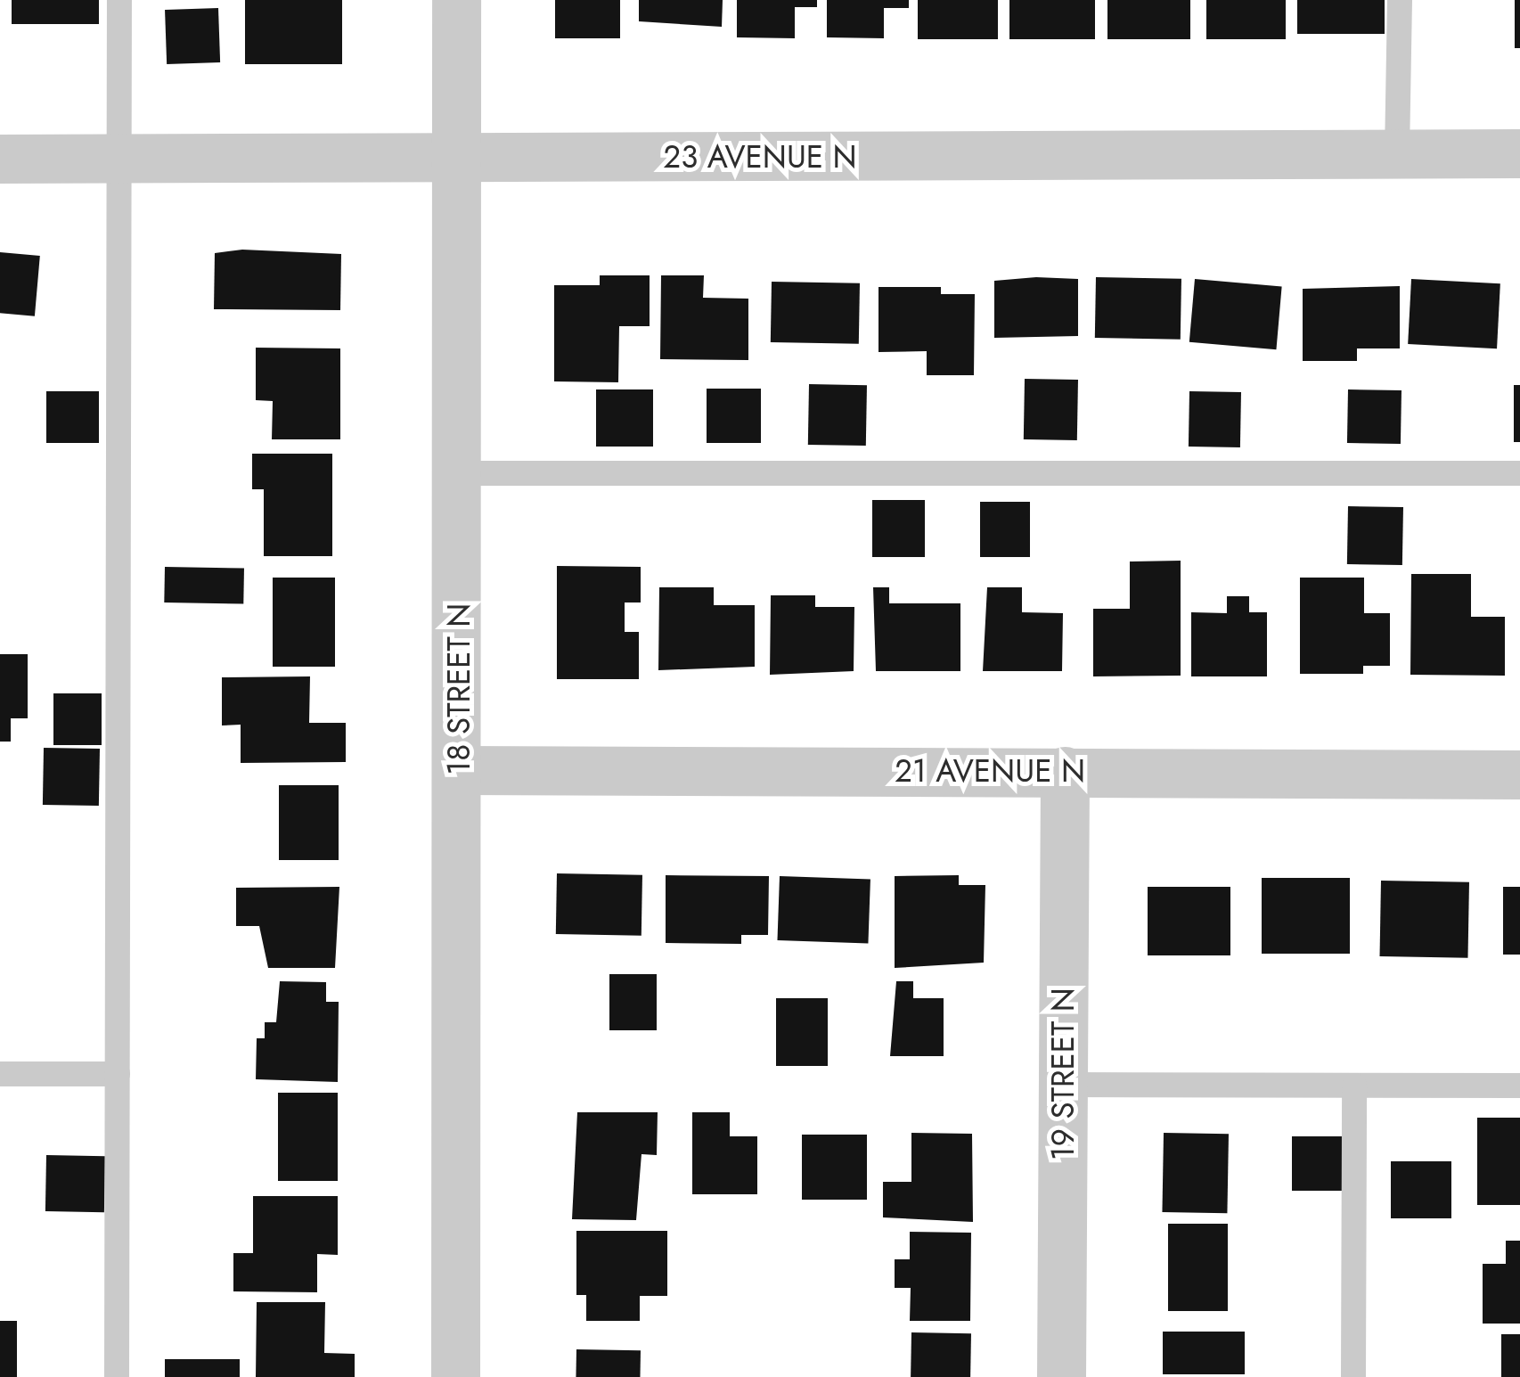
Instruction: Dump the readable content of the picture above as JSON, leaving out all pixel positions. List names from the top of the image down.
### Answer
{
  "streets": {
    "street": [
      "23 AVENUE N",
      "18 STREET N",
      "21 AVENUE N",
      "19 STREET N"
    ]
  },
  "crossings": [
    ["23 AVENUE N", "18 STREET N"],
    ["18 STREET N", "21 AVENUE N"],
    ["21 AVENUE N", "19 STREET N"]
  ]
}
